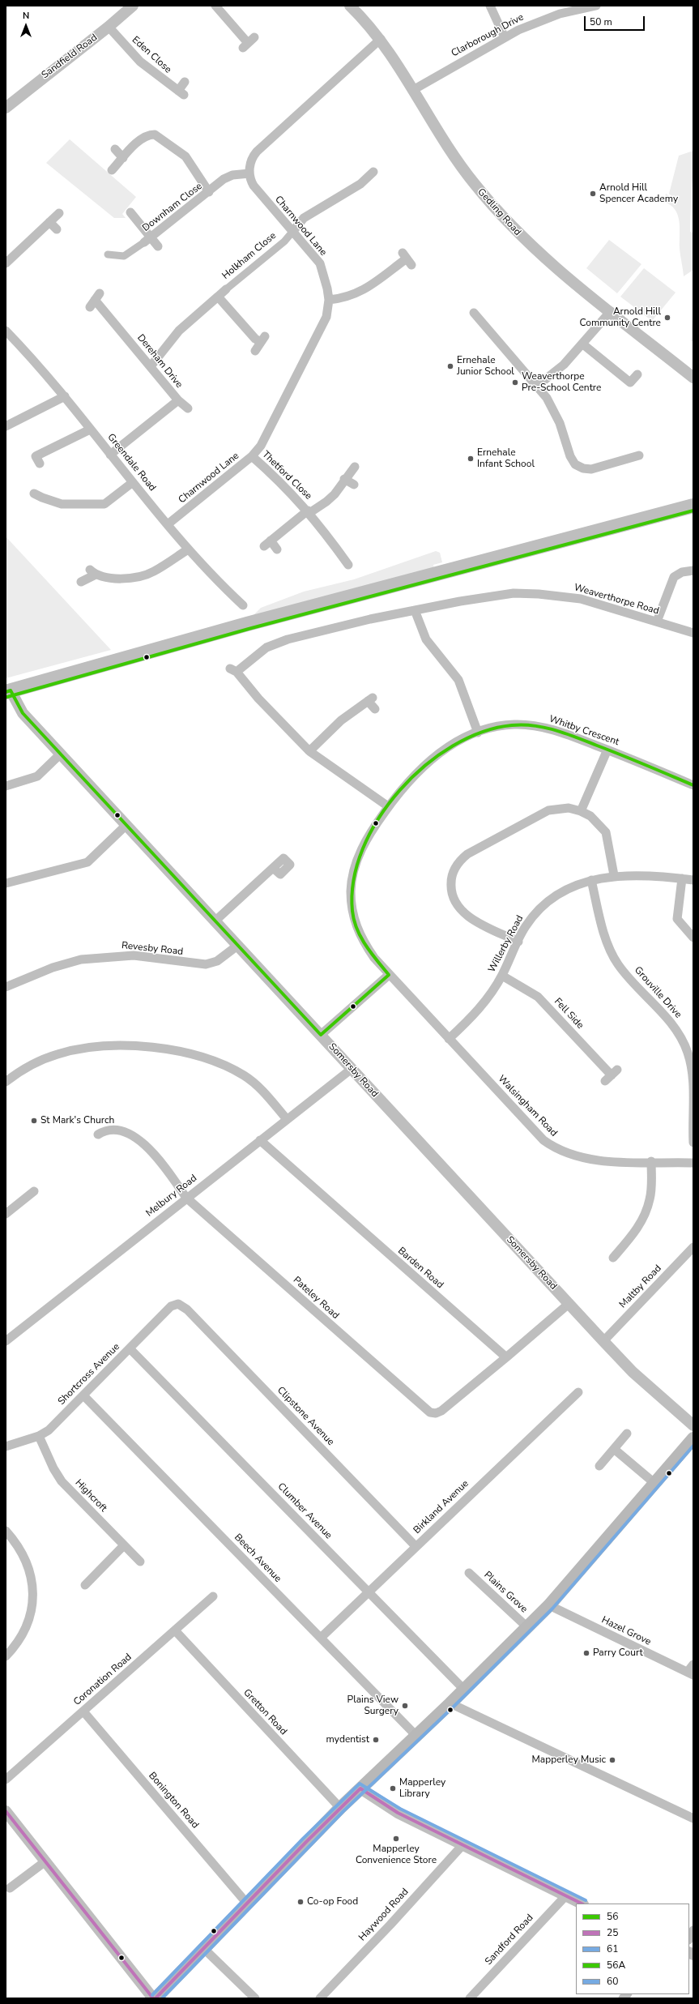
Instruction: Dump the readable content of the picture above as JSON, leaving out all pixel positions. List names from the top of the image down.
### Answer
{
  "streets": {
    "street": [
      "Clarborough Drive",
      "Eden Close",
      "Sandfield Road",
      "Downham Close",
      "Gedling Road",
      "Charnwood Lane",
      "Holkham Close",
      "Dereham Drive",
      "Greendale Road",
      "Thetford Close",
      "Weaverthorpe Road",
      "Whitby Crescent",
      "Willerby Road",
      "Revesby Road",
      "Grouville Drive",
      "Fell Side",
      "Somersby Road",
      "Walsingham Road",
      "Melbury Road",
      "Barden Road",
      "Maltby Road",
      "Pateley Road",
      "Shortcross Avenue",
      "Clipstone Avenue",
      "Highcroft",
      "Birkland Avenue",
      "Clumber Avenue",
      "Beech Avenue",
      "Plains Grove",
      "Hazel Grove",
      "Coronation Road",
      "Gretton Road",
      "Bonington Road",
      "Haywood Road",
      "Sandford Road"
    ]
  },
  "crossings": [
    ["Clarborough Drive", "Gedling Road"],
    ["Eden Close", "Sandfield Road"],
    ["Downham Close", "Charnwood Lane"],
    ["Charnwood Lane", "Holkham Close"],
    ["Charnwood Lane", "Greendale Road"],
    ["Charnwood Lane", "Thetford Close"],
    ["Holkham Close", "Dereham Drive"],
    ["Dereham Drive", "Greendale Road"],
    ["Weaverthorpe Road", "Whitby Crescent"],
    ["Whitby Crescent", "Walsingham Road"],
    ["Willerby Road", "Grouville Drive"],
    ["Willerby Road", "Fell Side"],
    ["Willerby Road", "Walsingham Road"],
    ["Revesby Road", "Somersby Road"],
    ["Somersby Road", "Melbury Road"],
    ["Somersby Road", "Maltby Road"],
    ["Melbury Road", "Barden Road"],
    ["Melbury Road", "Pateley Road"],
    ["Barden Road", "Pateley Road"],
    ["Shortcross Avenue", "Clipstone Avenue"],
    ["Shortcross Avenue", "Highcroft"],
    ["Shortcross Avenue", "Clumber Avenue"],
    ["Shortcross Avenue", "Beech Avenue"],
    ["Clipstone Avenue", "Birkland Avenue"],
    ["Birkland Avenue", "Clumber Avenue"],
    ["Birkland Avenue", "Beech Avenue"],
    ["Coronation Road", "Gretton Road"],
    ["Coronation Road", "Bonington Road"]
  ],
  "places": [
    "Arnold Hill Spencer Academy",
    "Arnold Hill Community Centre",
    "Ernehale Junior School",
    "Weaverthorpe Pre-School Centre",
    "Ernehale Infant School",
    "St Mark's Church",
    "Parry Court",
    "Plains View Surgery",
    "mydentist",
    "Mapperley Music",
    "Mapperley Library",
    "Mapperley Convenience Store",
    "Co-op Food"
  ],
  "lines": [
    "transit line 56A",
    "transit line 56",
    "transit line 61",
    "transit line 60",
    "transit line 25"
  ],
  "legend": [
    "56",
    "25",
    "61",
    "56A",
    "60"
  ],
  "scale_bar": "50 m",
  "north": "top"
}
